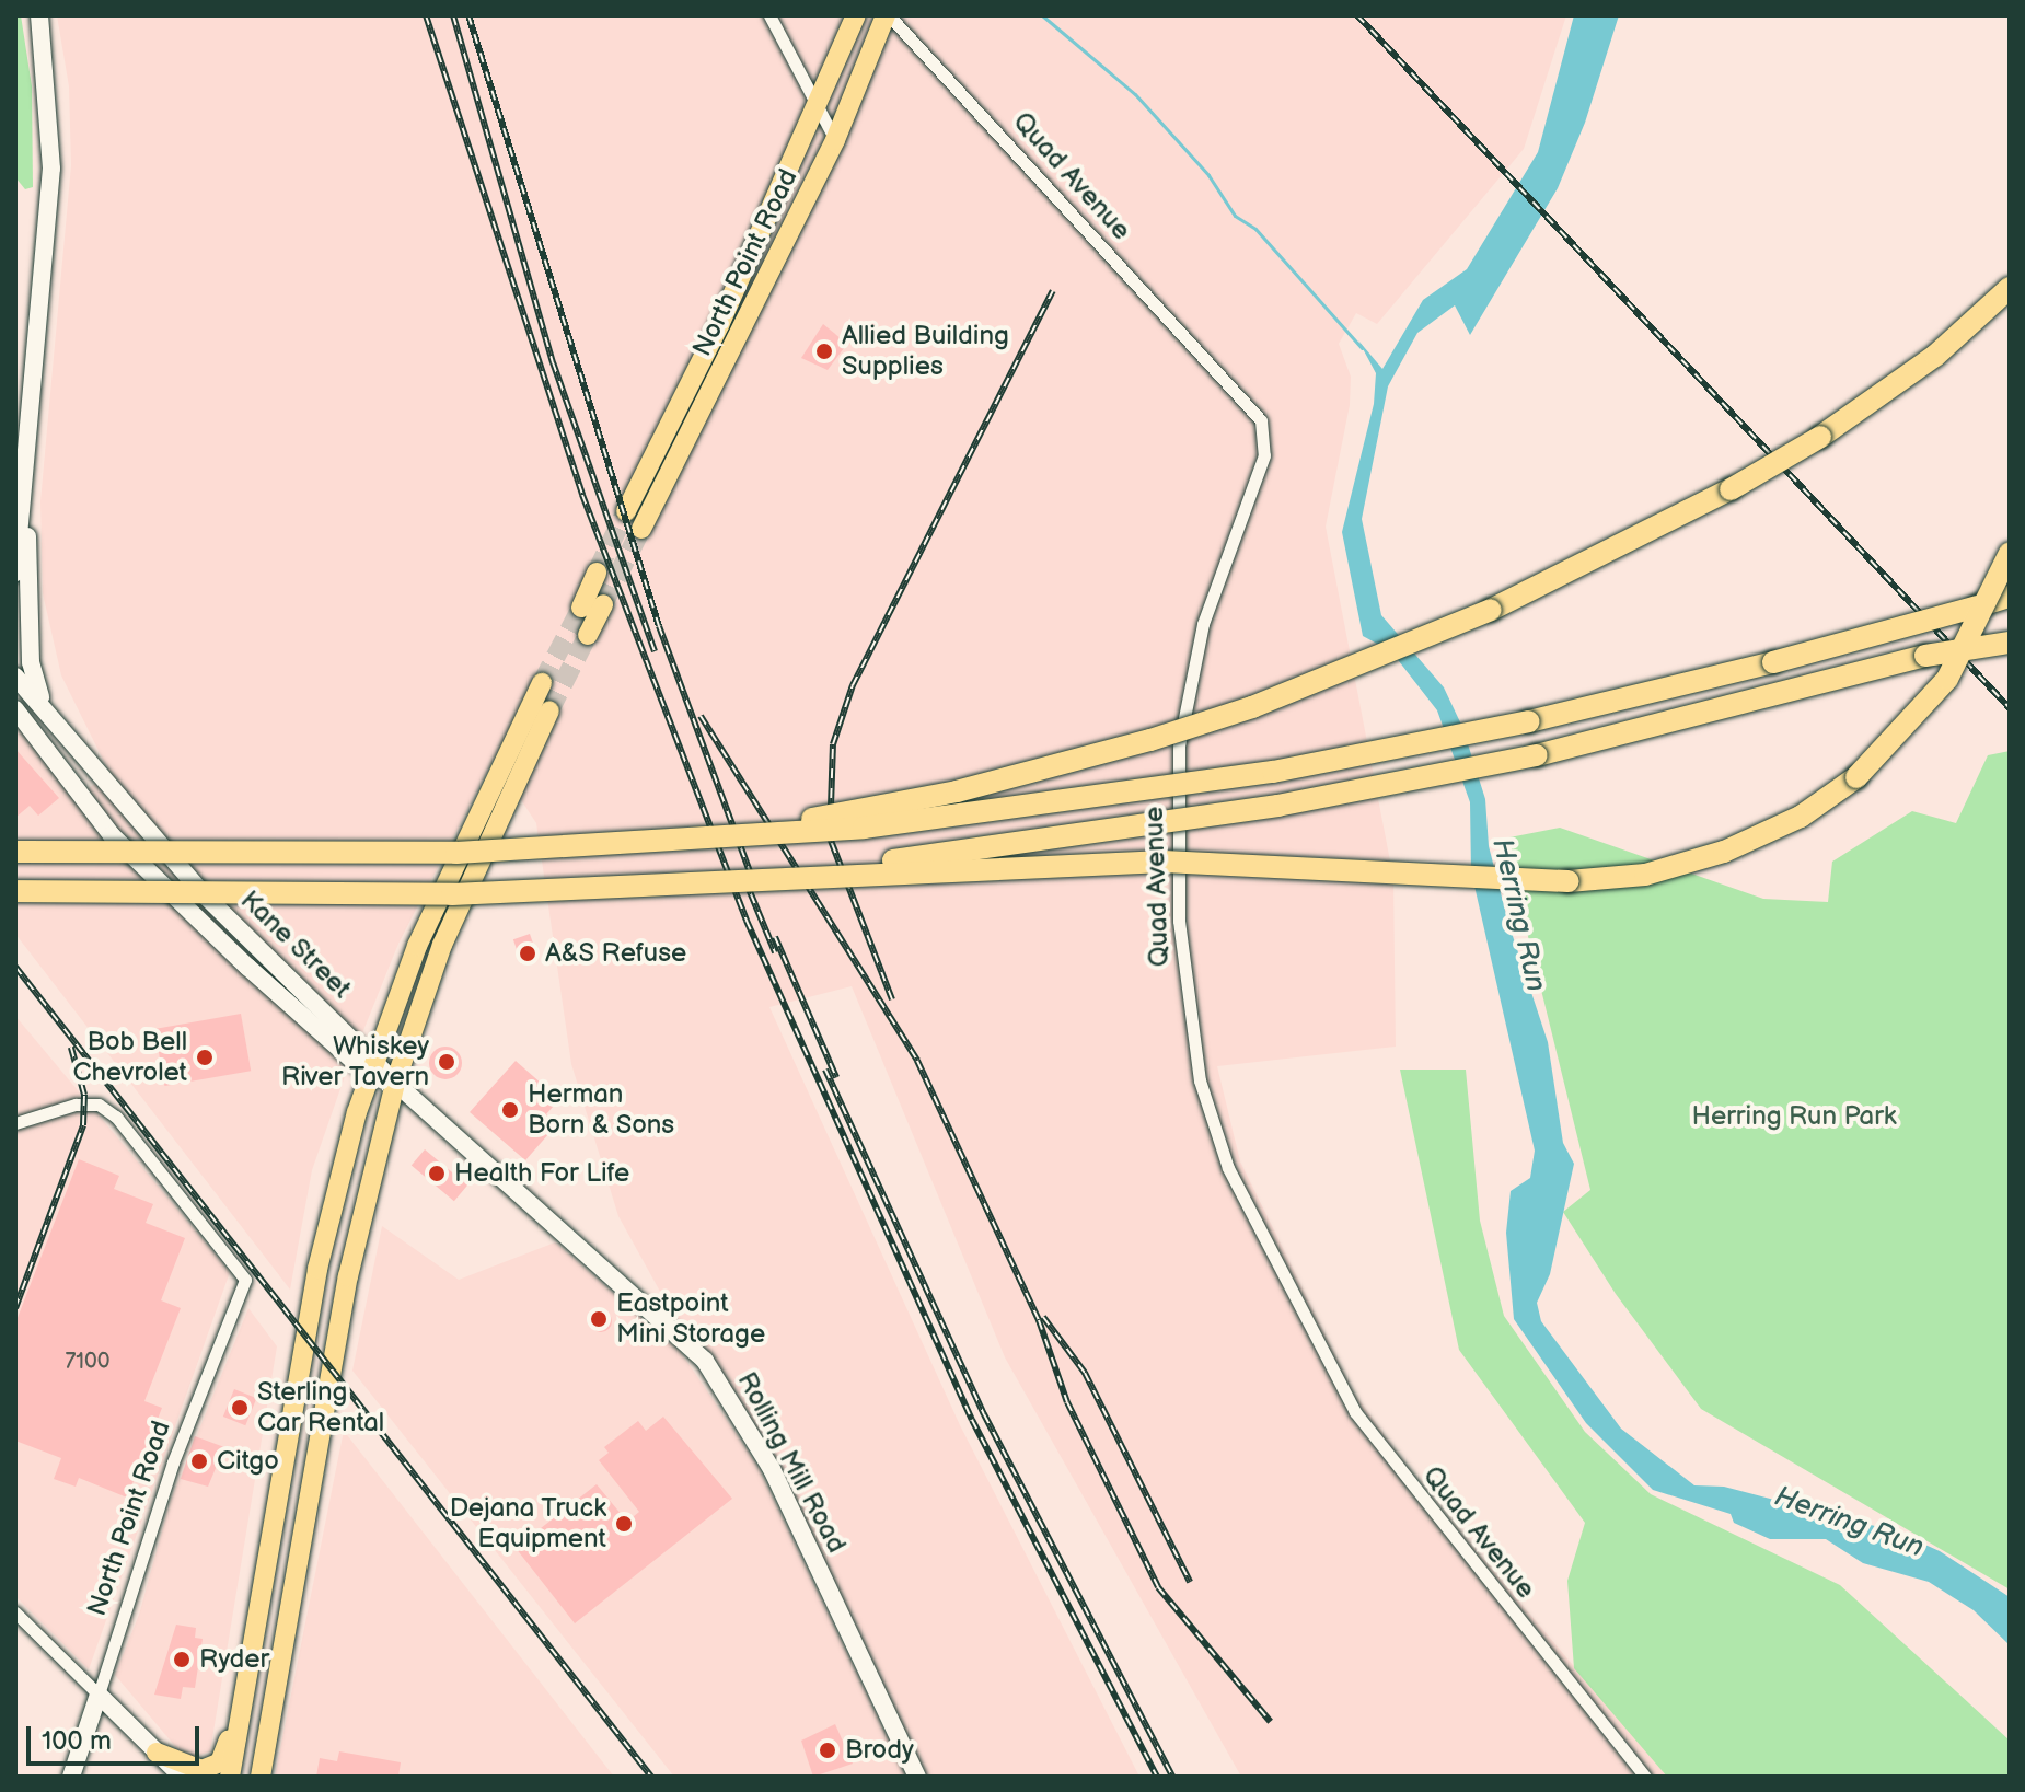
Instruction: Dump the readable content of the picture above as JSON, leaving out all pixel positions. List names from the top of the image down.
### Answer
{
  "streets": {
    "main road": ["North Point Road", "Kane Street", "Rolling Mill Road"],
    "street": ["Quad Avenue"]
  },
  "crossings": [
    ["Quad Avenue", "North Point Road"],
    ["Kane Street", "Rolling Mill Road"]
  ],
  "water": ["Herring Run"],
  "parks": ["Herring Run Park"],
  "places": [
    "Allied Building Supplies",
    "A&S Refuse",
    "Bob Bell Chevrolet",
    "Whiskey River Tavern",
    "Herman Born & Sons",
    "Health For Life",
    "Eastpoint Mini Storage",
    "Sterling Car Rental",
    "Citgo",
    "Dejana Truck Equipment",
    "Ryder",
    "Brody"
  ],
  "house_numbers": ["7100"],
  "scale_bar": "100 m"
}
